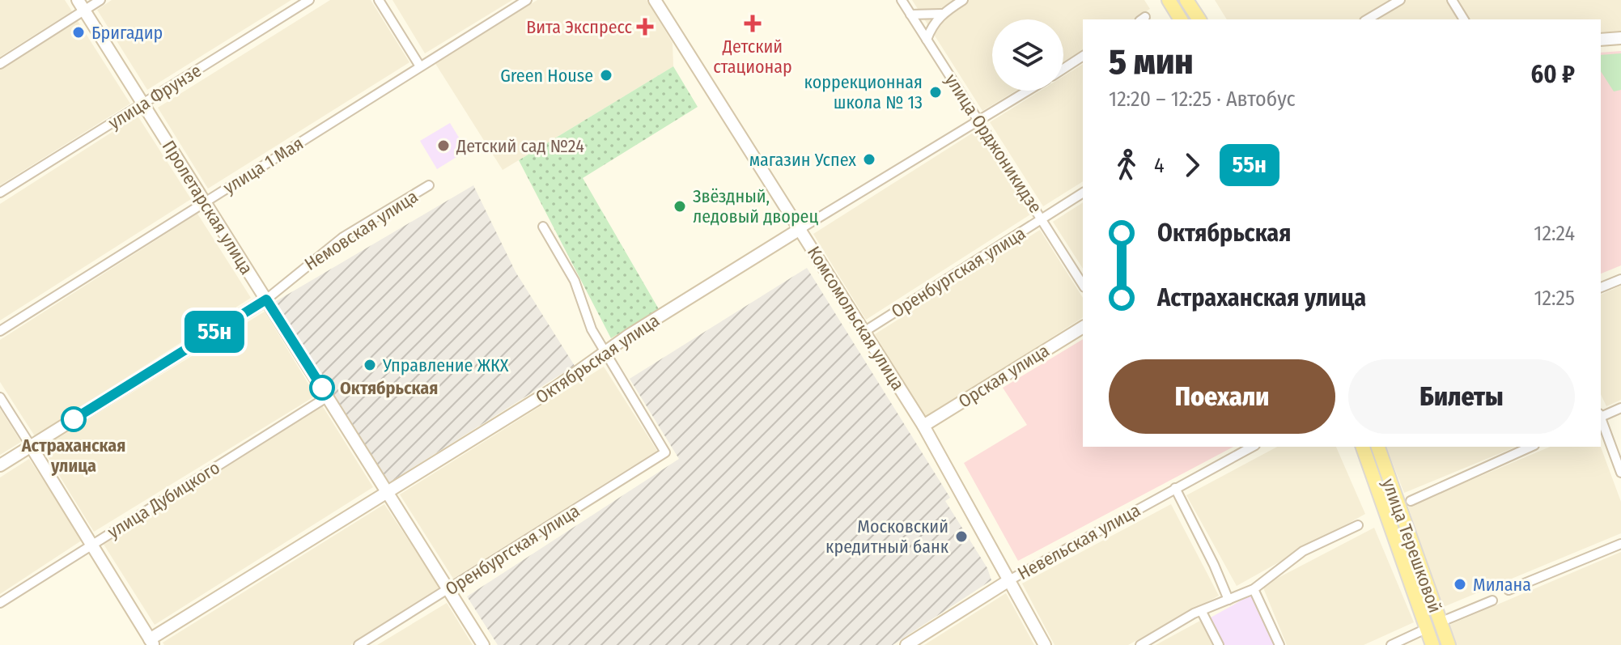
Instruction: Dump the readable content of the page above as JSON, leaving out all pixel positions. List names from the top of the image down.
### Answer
{
  "streets": {
    "main road": [
      "Пролетарская улица",
      "Немовская улица",
      "Комсомольская улица",
      "Октябрьская улица",
      "Орская улица",
      "Невельская улица",
      "улица Терешковой"
    ],
    "street": [
      "улица Фрунзе",
      "улица Орджоникидзе",
      "улица 1 Мая",
      "Оренбургская улица",
      "улица Дубицкого"
    ]
  },
  "crossings": [
    ["улица Фрунзе", "Пролетарская улица"],
    ["улица Орджоникидзе", "Оренбургская улица"],
    ["улица Орджоникидзе", "Октябрьская улица"],
    ["улица 1 Мая", "Пролетарская улица"],
    ["Пролетарская улица", "Немовская улица"],
    ["Пролетарская улица", "Оренбургская улица"],
    ["Пролетарская улица", "Октябрьская улица"],
    ["Пролетарская улица", "улица Дубицкого"],
    ["Оренбургская улица", "Комсомольская улица"],
    ["Оренбургская улица", "Октябрьская улица"],
    ["Комсомольская улица", "Октябрьская улица"],
    ["Комсомольская улица", "Орская улица"],
    ["Комсомольская улица", "Невельская улица"]
  ],
  "places": {
    "health": ["Детский стационар", "Вита Экспресс"],
    "other": [
      "Бригадир",
      "Green House",
      "коррекционная школа № 13",
      "Детский сад №24",
      "магазин Успех",
      "Звёздный, ледовый дворец",
      "Управление ЖКХ",
      "Октябрьская",
      "Астраханская улица",
      "Московский кредитный банк",
      "Милана"
    ]
  },
  "lines": ["bus line 55н"],
  "page": {
    "on_map": "55н",
    "heading": ["5 мин", "12:20 – 12:25 · Автобус", "60 ₽"],
    "legs": ["4", "55н"],
    "list": [
      {
        "name": "Октябрьская",
        "value": "12:24"
      },
      {
        "name": "Астраханская улица",
        "value": "12:25"
      }
    ],
    "buttons": ["Поехали", "Билеты"]
  }
}
